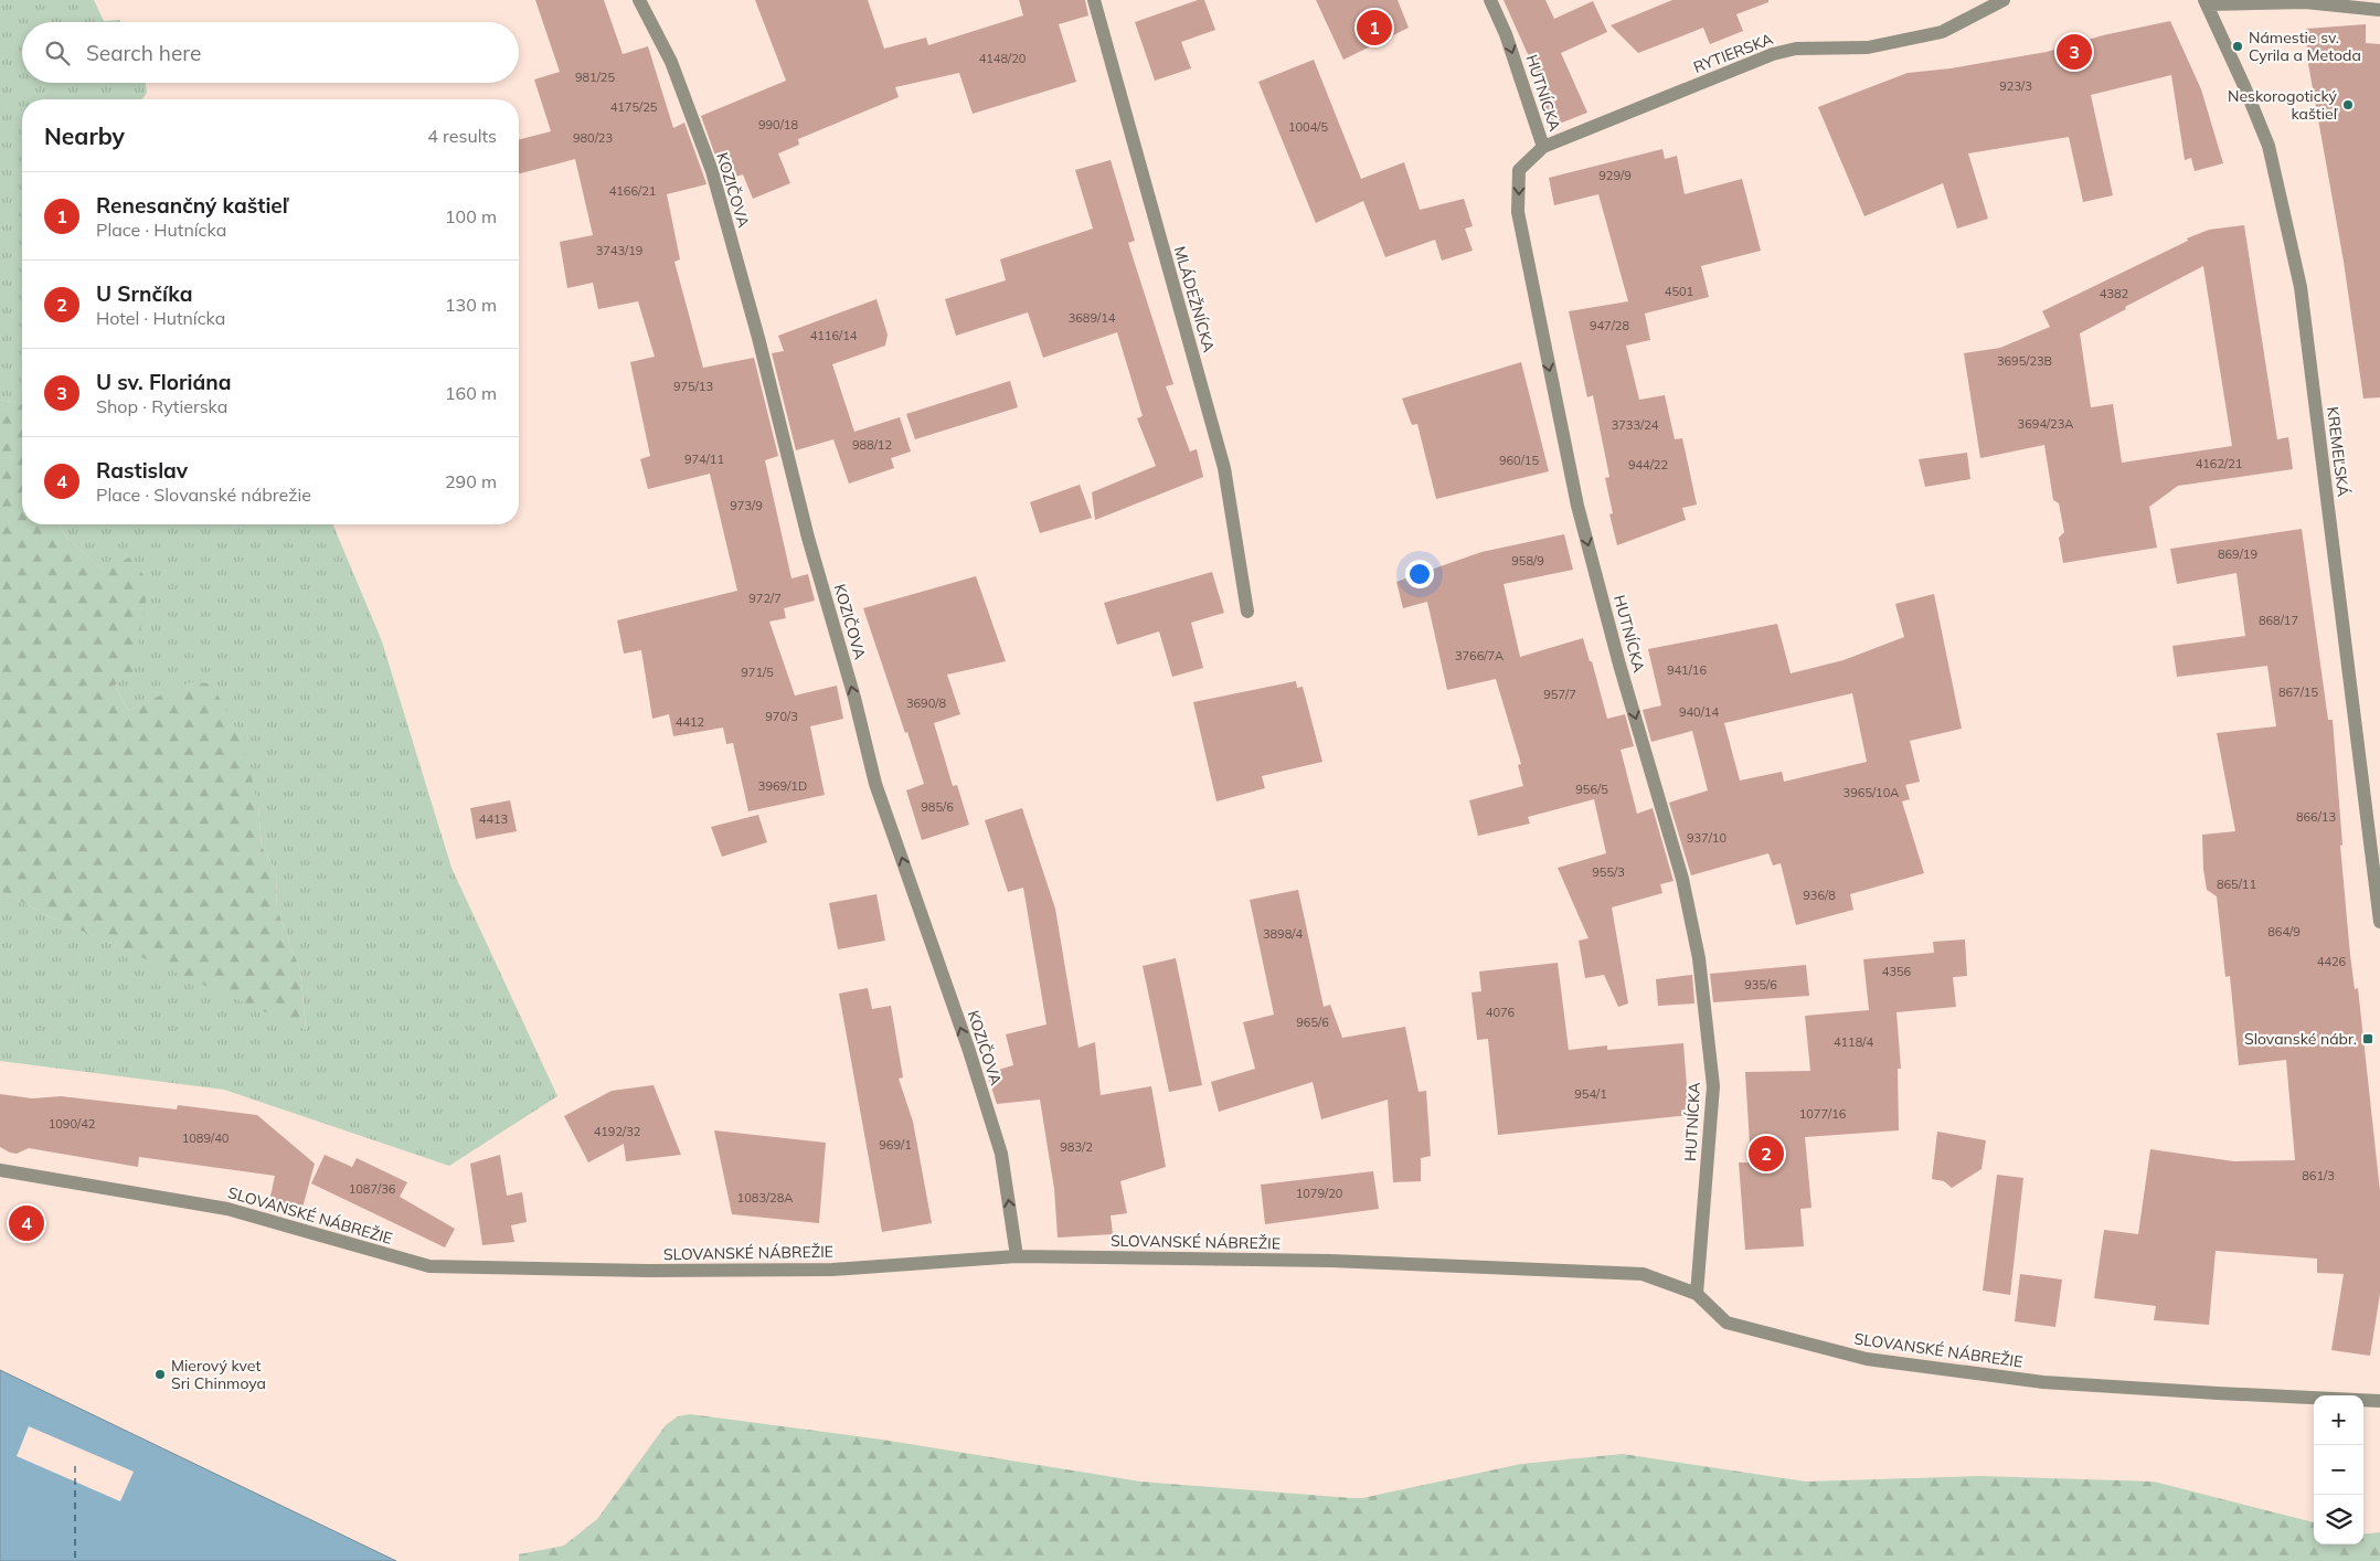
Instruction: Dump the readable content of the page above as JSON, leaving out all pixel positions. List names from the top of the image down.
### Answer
{
  "streets": {
    "street": [
      "RYTIERSKA",
      "HUTNÍCKA",
      "KOZIČOVA",
      "MLÁDEŽNÍCKA",
      "KREMEĽSKÁ",
      "SLOVANSKÉ NÁBREŽIE"
    ]
  },
  "crossings": [
    ["RYTIERSKA", "HUTNÍCKA"],
    ["HUTNÍCKA", "SLOVANSKÉ NÁBREŽIE"],
    ["KOZIČOVA", "SLOVANSKÉ NÁBREŽIE"]
  ],
  "one_way": ["HUTNÍCKA", "KOZIČOVA"],
  "places": {
    "other": ["Námestie sv. Cyrila a Metoda", "Neskorogotický kaštieľ", "Mierový kvet Sri Chinmoya"],
    "transit": ["Slovanské nábr."]
  },
  "house_numbers": [
    "4148/20",
    "981/25",
    "923/3",
    "4175/25",
    "990/18",
    "1004/5",
    "980/23",
    "929/9",
    "4166/21",
    "3743/19",
    "4501",
    "4382",
    "3689/14",
    "947/28",
    "4116/14",
    "3695/23B",
    "975/13",
    "3694/23A",
    "3733/24",
    "988/12",
    "974/11",
    "960/15",
    "4162/21",
    "944/22",
    "973/9",
    "869/19",
    "958/9",
    "972/7",
    "868/17",
    "3766/7A",
    "941/16",
    "971/5",
    "867/15",
    "957/7",
    "3690/8",
    "940/14",
    "970/3",
    "4412",
    "3969/1D",
    "956/5",
    "3965/10A",
    "985/6",
    "866/13",
    "4413",
    "937/10",
    "955/3",
    "865/11",
    "936/8",
    "864/9",
    "3898/4",
    "4426",
    "4356",
    "935/6",
    "4076",
    "965/6",
    "4118/4",
    "954/1",
    "1077/16",
    "1090/42",
    "4192/32",
    "1089/40",
    "969/1",
    "983/2",
    "861/3",
    "1087/36",
    "1079/20",
    "1083/28A"
  ],
  "page": {
    "pins": [
      "1",
      "3",
      "2",
      "4"
    ],
    "search": "Search here",
    "heading": ["Nearby", "4 results"],
    "list": [
      {
        "mark": "1",
        "name": "Renesančný kaštieľ",
        "note": "Place · Hutnícka",
        "value": "100 m"
      },
      {
        "mark": "2",
        "name": "U Srnčíka",
        "note": "Hotel · Hutnícka",
        "value": "130 m"
      },
      {
        "mark": "3",
        "name": "U sv. Floriána",
        "note": "Shop · Rytierska",
        "value": "160 m"
      },
      {
        "mark": "4",
        "name": "Rastislav",
        "note": "Place · Slovanské nábrežie",
        "value": "290 m"
      }
    ],
    "map_buttons": ["+", "−"]
  }
}
